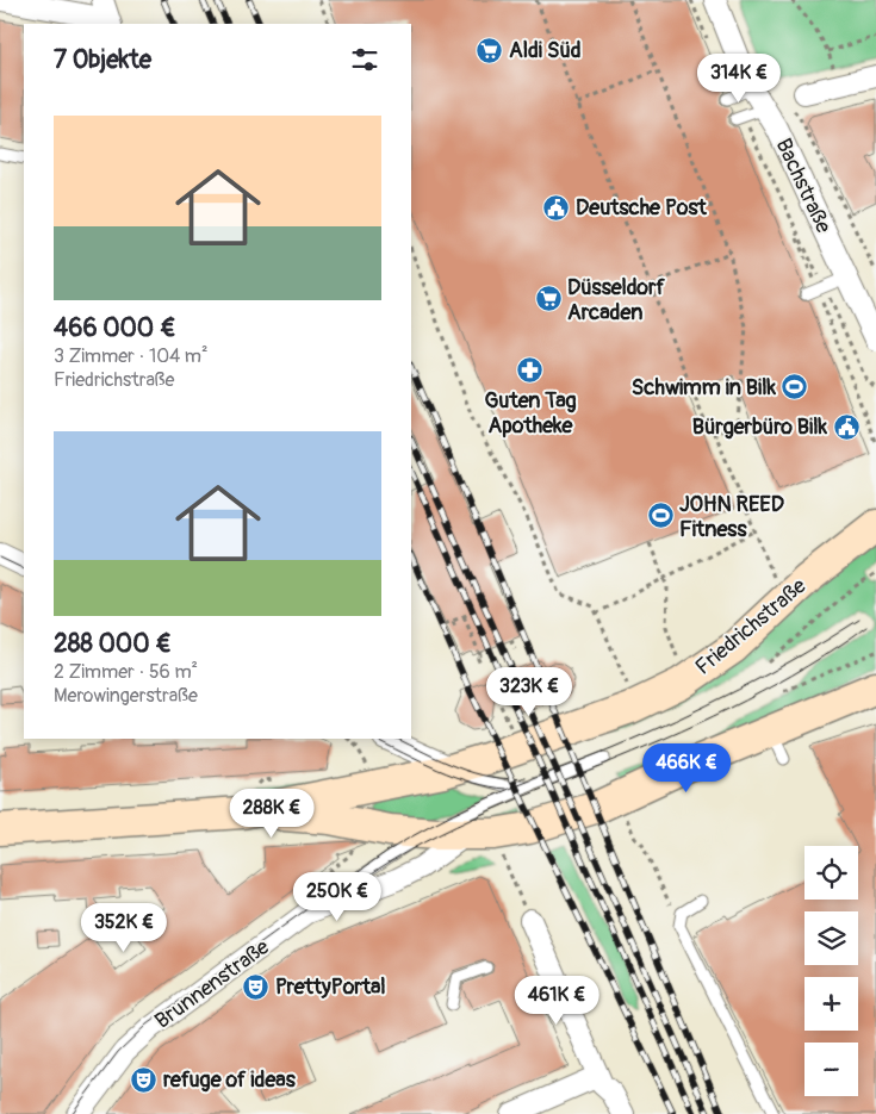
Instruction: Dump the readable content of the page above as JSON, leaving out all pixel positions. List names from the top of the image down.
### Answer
{
  "streets": {
    "main road": ["Friedrichstraße"],
    "street": ["Bachstraße", "Brunnenstraße"]
  },
  "places": {
    "supermarket": ["Aldi Süd", "Düsseldorf Arcaden"],
    "public building": ["Deutsche Post", "Bürgerbüro Bilk"],
    "pharmacy": ["Guten Tag Apotheke"],
    "sports": ["Schwimm in Bilk", "JOHN REED Fitness"],
    "theatre": ["PrettyPortal", "refuge of ideas"]
  },
  "page": {
    "heading": "7 Objekte",
    "price": [
      "314K €",
      "323K €",
      "466K €",
      "288K €",
      "250K €",
      "352K €",
      "461K €"
    ],
    "list": [
      {
        "name": "466 000 €",
        "note": "3 Zimmer · 104 m² · Friedrichstraße"
      },
      {
        "name": "288 000 €",
        "note": "2 Zimmer · 56 m² · Merowingerstraße"
      }
    ],
    "map_buttons": ["+", "−"]
  }
}
